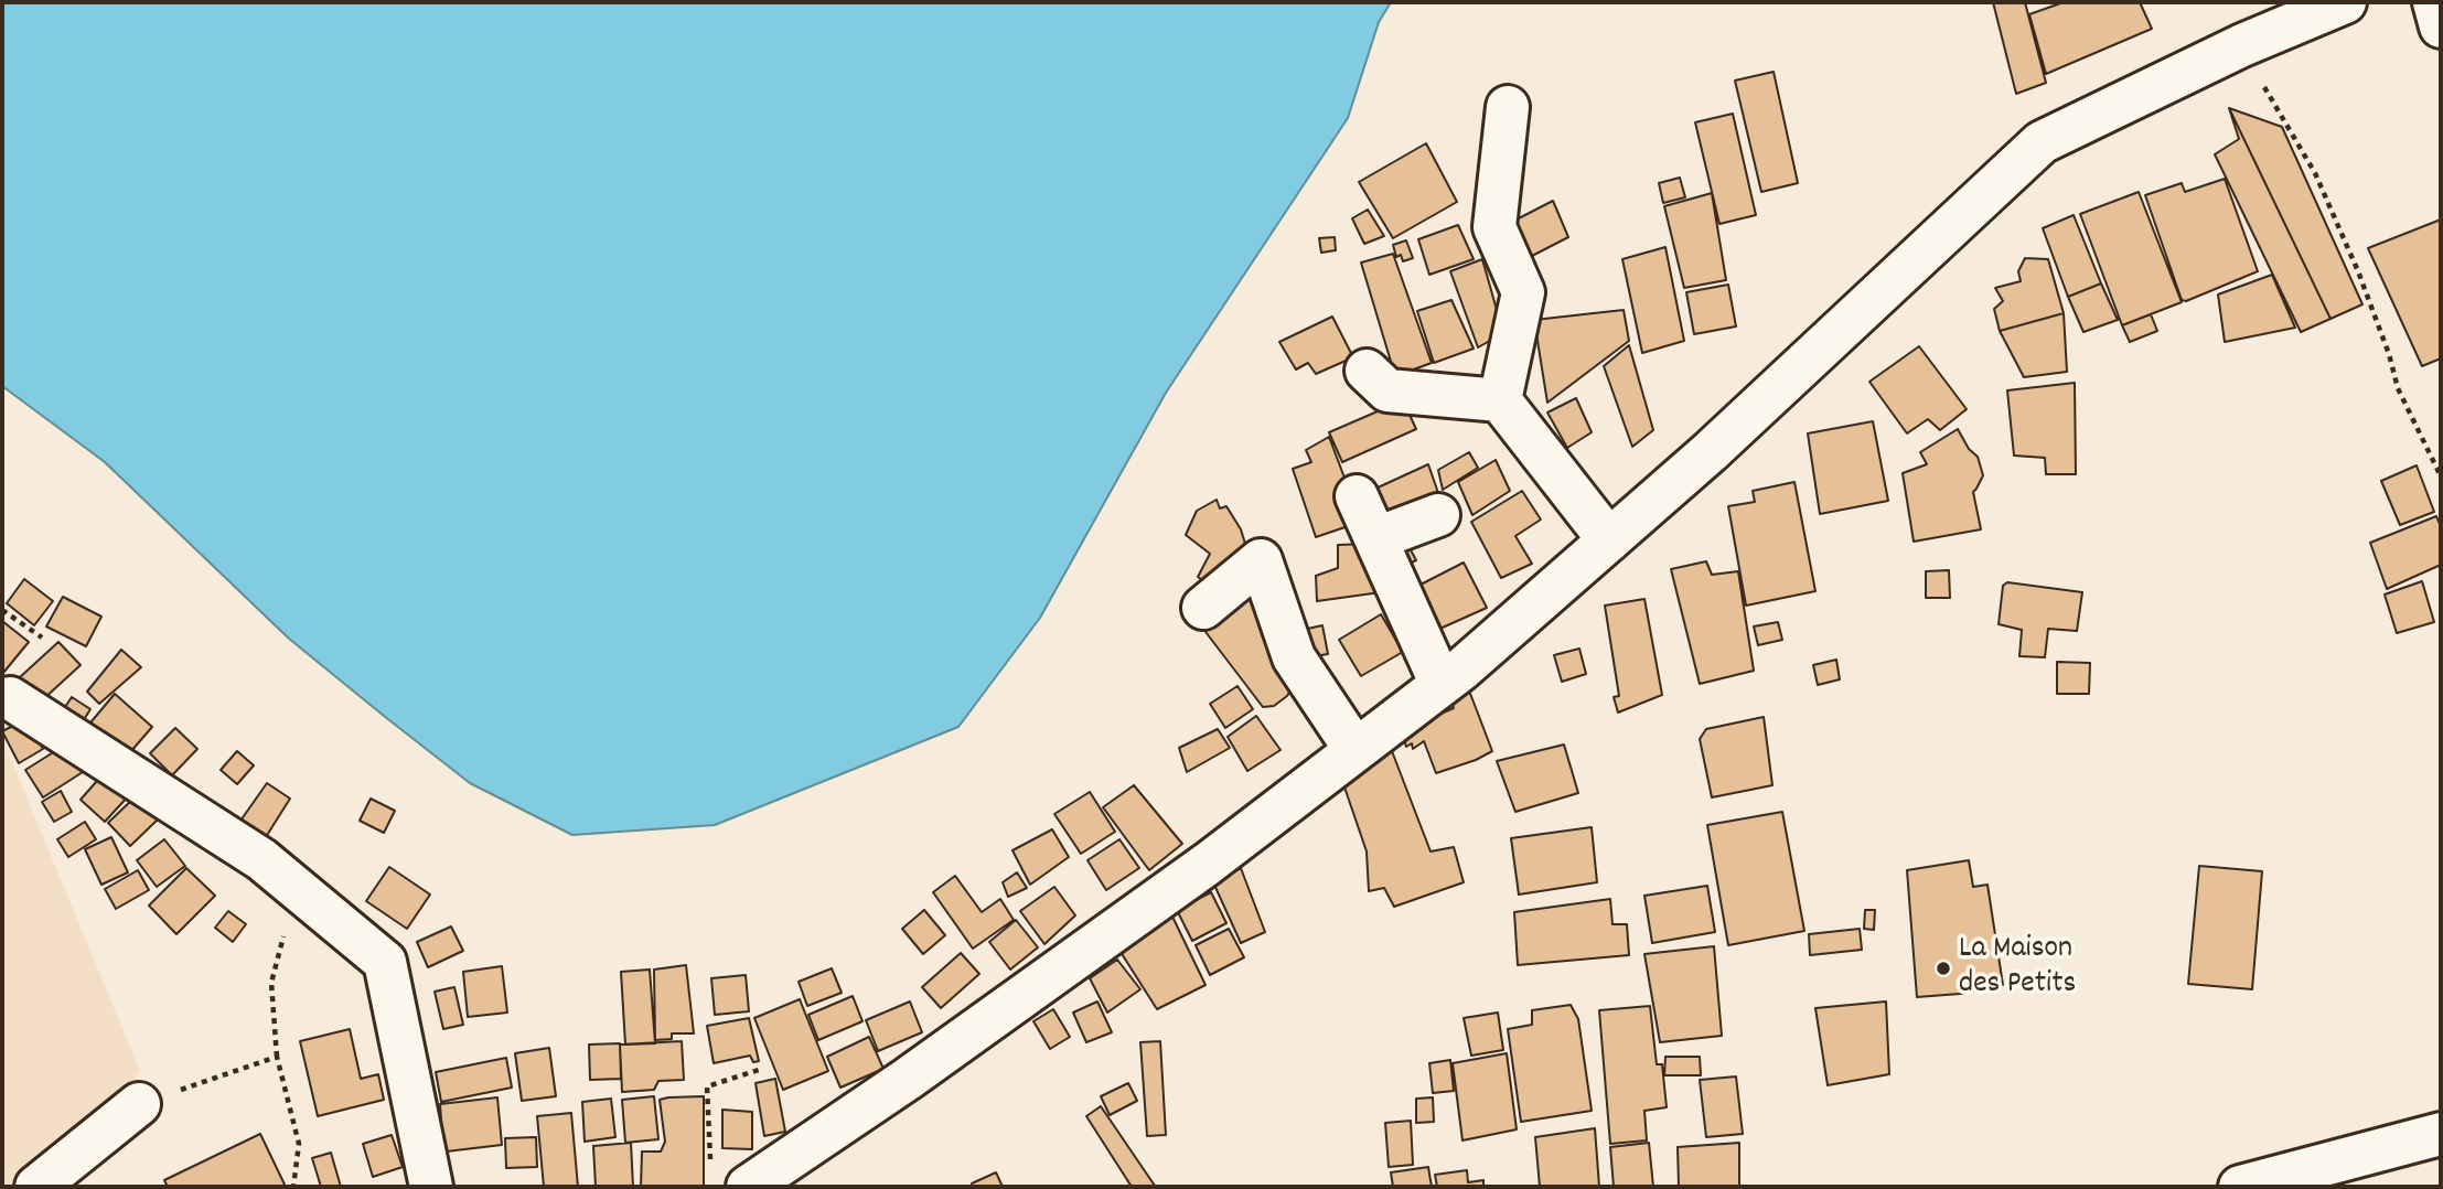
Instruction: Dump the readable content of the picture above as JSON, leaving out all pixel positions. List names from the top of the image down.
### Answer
{
  "places": ["La Maison des Petits"]
}
